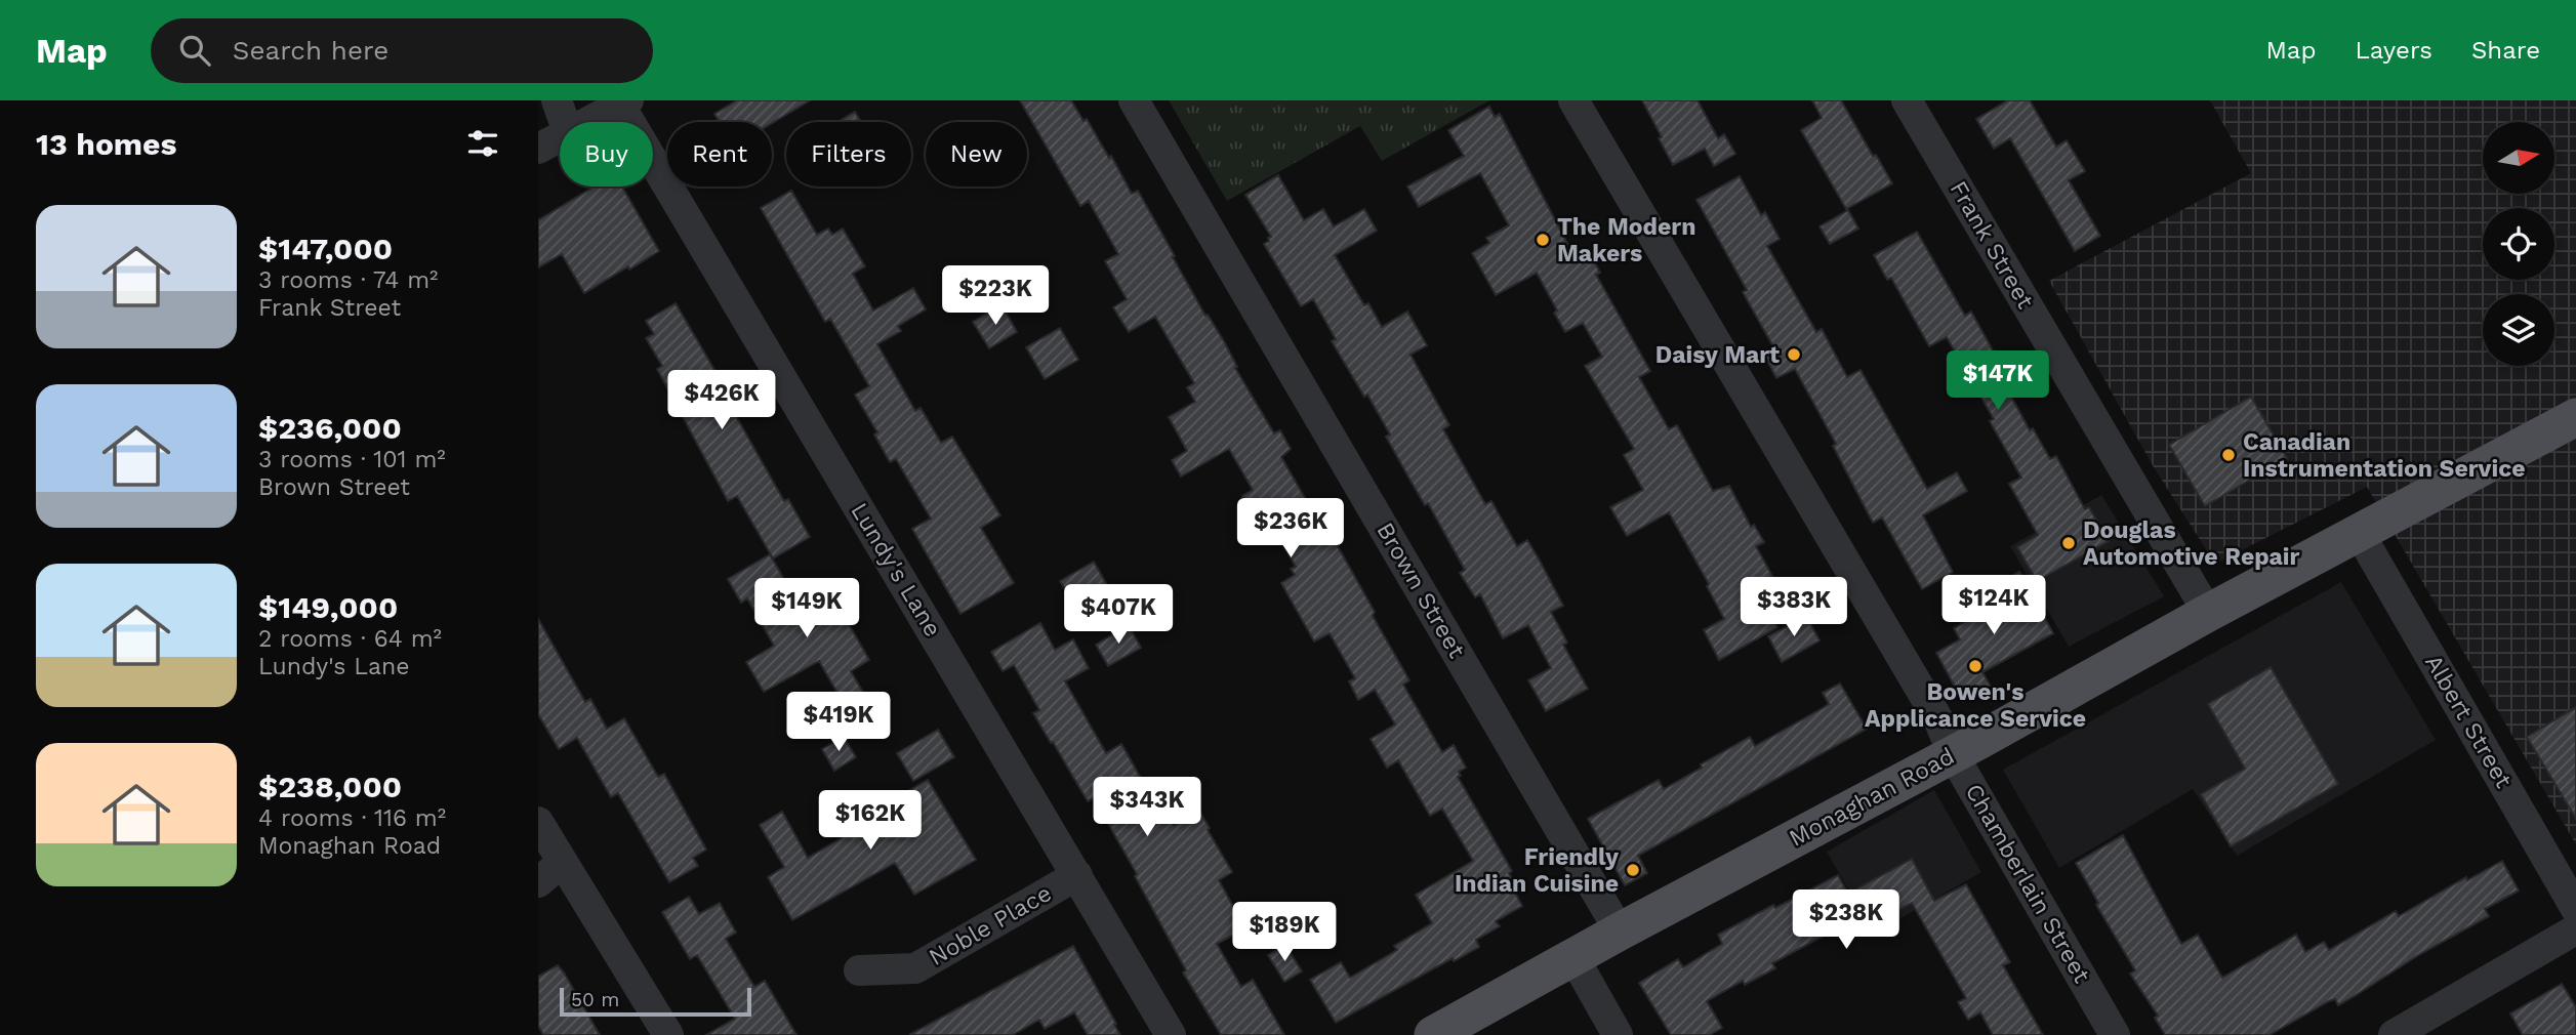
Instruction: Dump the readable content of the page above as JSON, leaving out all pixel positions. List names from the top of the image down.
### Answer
{
  "streets": {
    "main road": ["Monaghan Road"],
    "street": [
      "Frank Street",
      "Lundy's Lane",
      "Brown Street",
      "Albert Street",
      "Chamberlain Street",
      "Noble Place"
    ]
  },
  "crossings": [
    ["Frank Street", "Monaghan Road"],
    ["Lundy's Lane", "Noble Place"],
    ["Brown Street", "Monaghan Road"],
    ["Albert Street", "Monaghan Road"],
    ["Monaghan Road", "Chamberlain Street"]
  ],
  "places": [
    "The Modern Makers",
    "Daisy Mart",
    "Canadian Instrumentation Service",
    "Douglas Automotive Repair",
    "Bowen's Applicance Service",
    "Friendly Indian Cuisine"
  ],
  "scale_bar": "50 m",
  "north": "right",
  "page": {
    "header": "Map",
    "search": "Search here",
    "nav": ["Map", "Layers", "Share"],
    "heading": "13 homes",
    "chip": [
      "Buy",
      "Rent",
      "Filters",
      "New"
    ],
    "list": [
      {
        "name": "$147,000",
        "note": "3 rooms · 74 m² · Frank Street"
      },
      {
        "name": "$236,000",
        "note": "3 rooms · 101 m² · Brown Street"
      },
      {
        "name": "$149,000",
        "note": "2 rooms · 64 m² · Lundy's Lane"
      },
      {
        "name": "$238,000",
        "note": "4 rooms · 116 m² · Monaghan Road"
      }
    ],
    "price": [
      "$223K",
      "$147K",
      "$426K",
      "$236K",
      "$124K",
      "$383K",
      "$149K",
      "$407K",
      "$419K",
      "$343K",
      "$162K",
      "$238K",
      "$189K"
    ],
    "scale": "50 m"
  }
}
